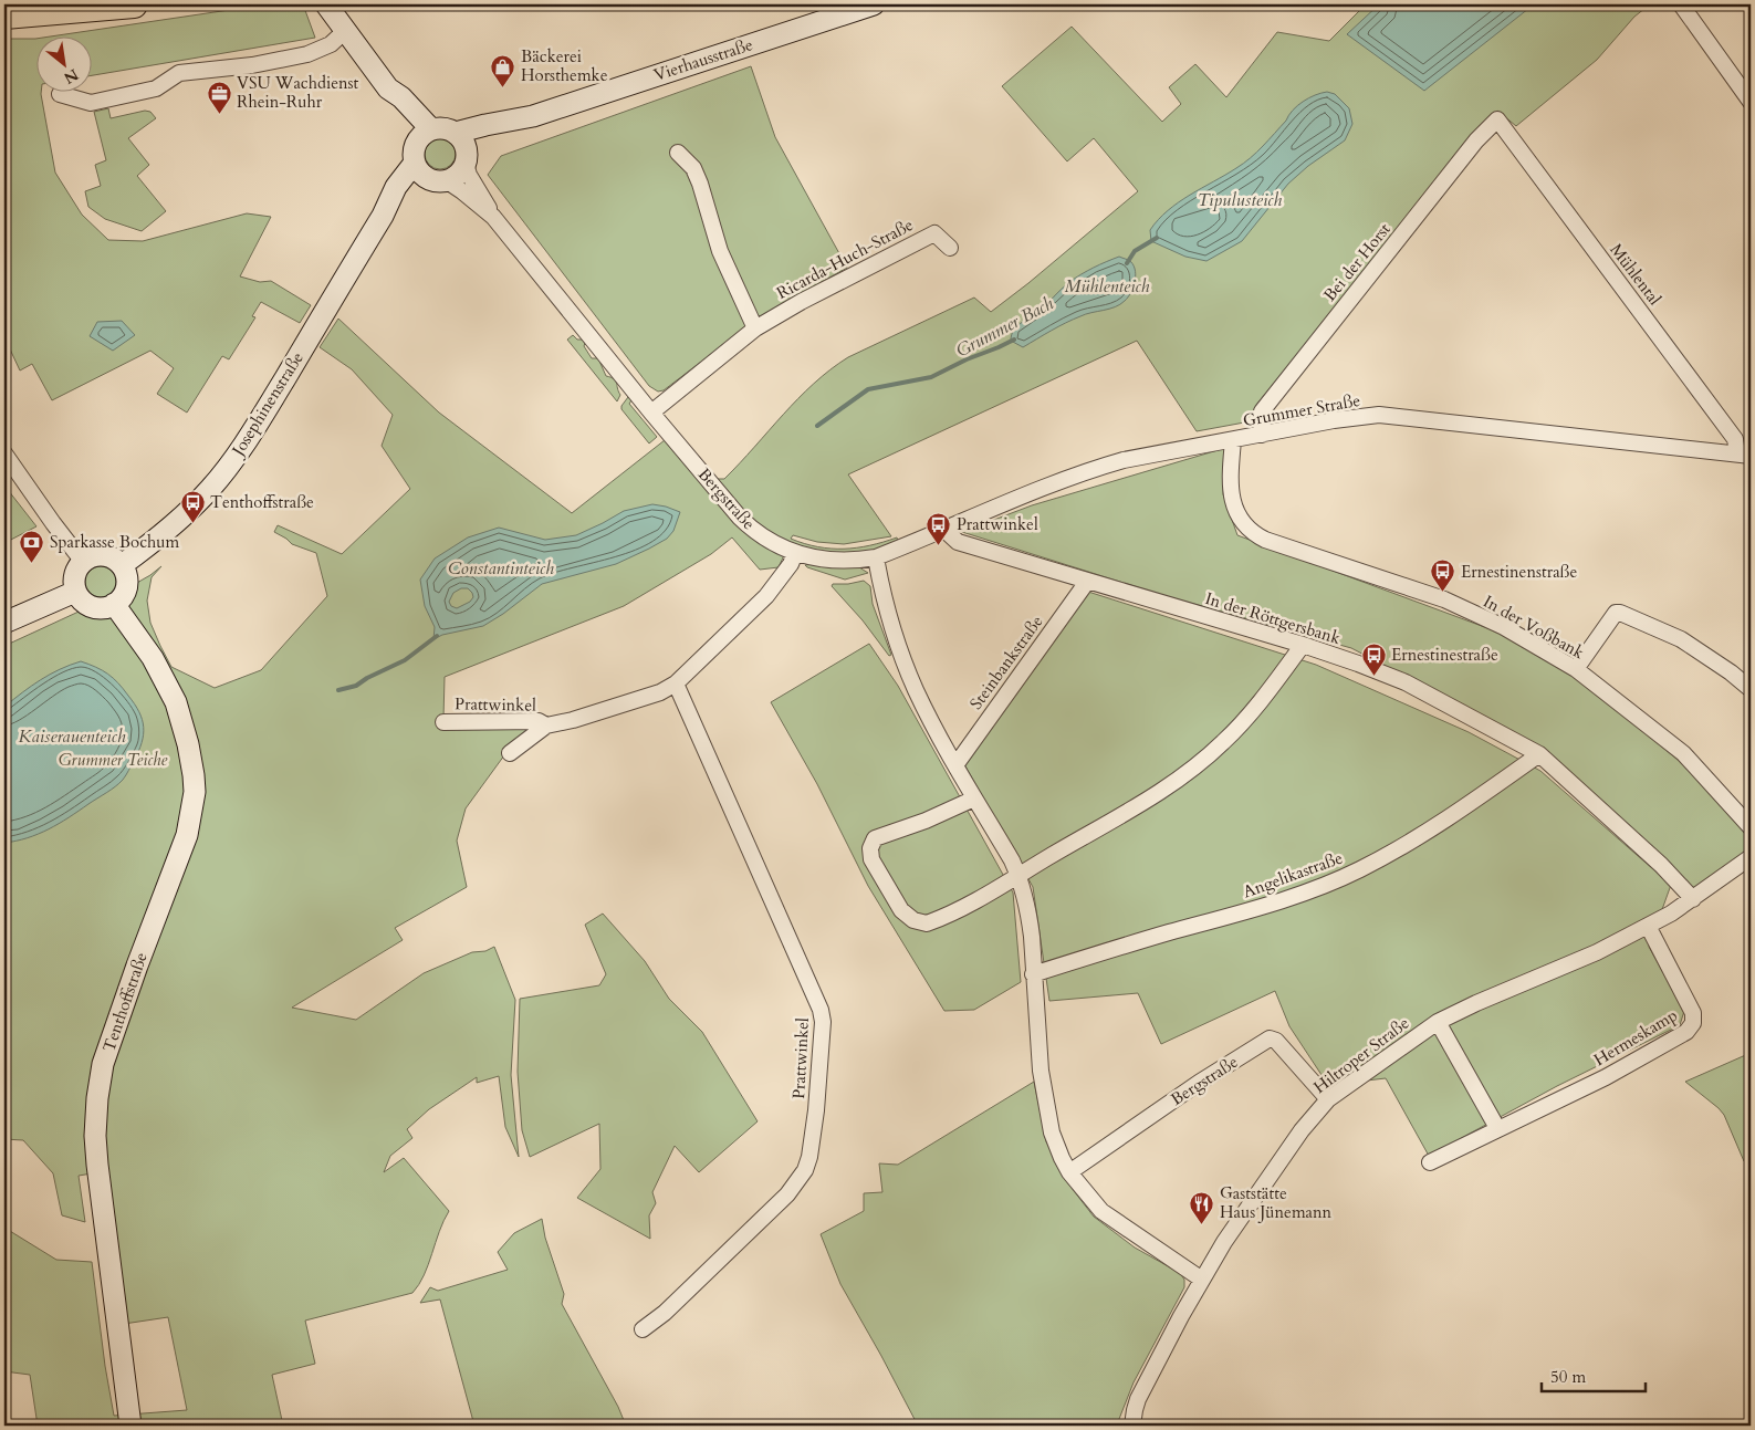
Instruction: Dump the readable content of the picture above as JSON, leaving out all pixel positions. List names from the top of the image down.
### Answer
{
  "streets": {
    "street": [
      "Vierhausstraße",
      "Ricarda-Huch-Straße",
      "Bei der Horst",
      "Mühlental",
      "Josephinenstraße",
      "Grummer Straße",
      "Bergstraße",
      "In der Röttgersbank",
      "In der Voßbank",
      "Steinbankstraße",
      "Prattwinkel",
      "Angelikastraße",
      "Tenthoffstraße",
      "Hermeskamp",
      "Hiltroper Straße"
    ]
  },
  "crossings": [
    ["Vierhausstraße", "Josephinenstraße"],
    ["Vierhausstraße", "Bergstraße"],
    ["Ricarda-Huch-Straße", "Bergstraße"],
    ["Bei der Horst", "Mühlental"],
    ["Bei der Horst", "Grummer Straße"],
    ["Mühlental", "Grummer Straße"],
    ["Josephinenstraße", "Bergstraße"],
    ["Josephinenstraße", "Tenthoffstraße"],
    ["Grummer Straße", "Bergstraße"],
    ["Grummer Straße", "In der Röttgersbank"],
    ["Grummer Straße", "In der Voßbank"],
    ["Bergstraße", "Prattwinkel"],
    ["Bergstraße", "Hiltroper Straße"],
    ["In der Röttgersbank", "Steinbankstraße"],
    ["In der Röttgersbank", "Angelikastraße"],
    ["In der Röttgersbank", "Hiltroper Straße"],
    ["Hermeskamp", "Hiltroper Straße"]
  ],
  "water": [
    "Tipulusteich",
    "Mühlenteich",
    "Grummer Bach",
    "Constantinteich",
    "Kaiserauenteich"
  ],
  "parks": ["Grummer Teiche"],
  "places": {
    "shop": ["Bäckerei Horsthemke"],
    "office": ["VSU Wachdienst Rhein-Ruhr"],
    "bus stop": [
      "Tenthoffstraße",
      "Prattwinkel",
      "Ernestinenstraße",
      "Ernestinestraße"
    ],
    "bank": ["Sparkasse Bochum"],
    "restaurant": ["Gaststätte Haus Jünemann"]
  },
  "scale_bar": "50 m",
  "north": "bottom right"
}
